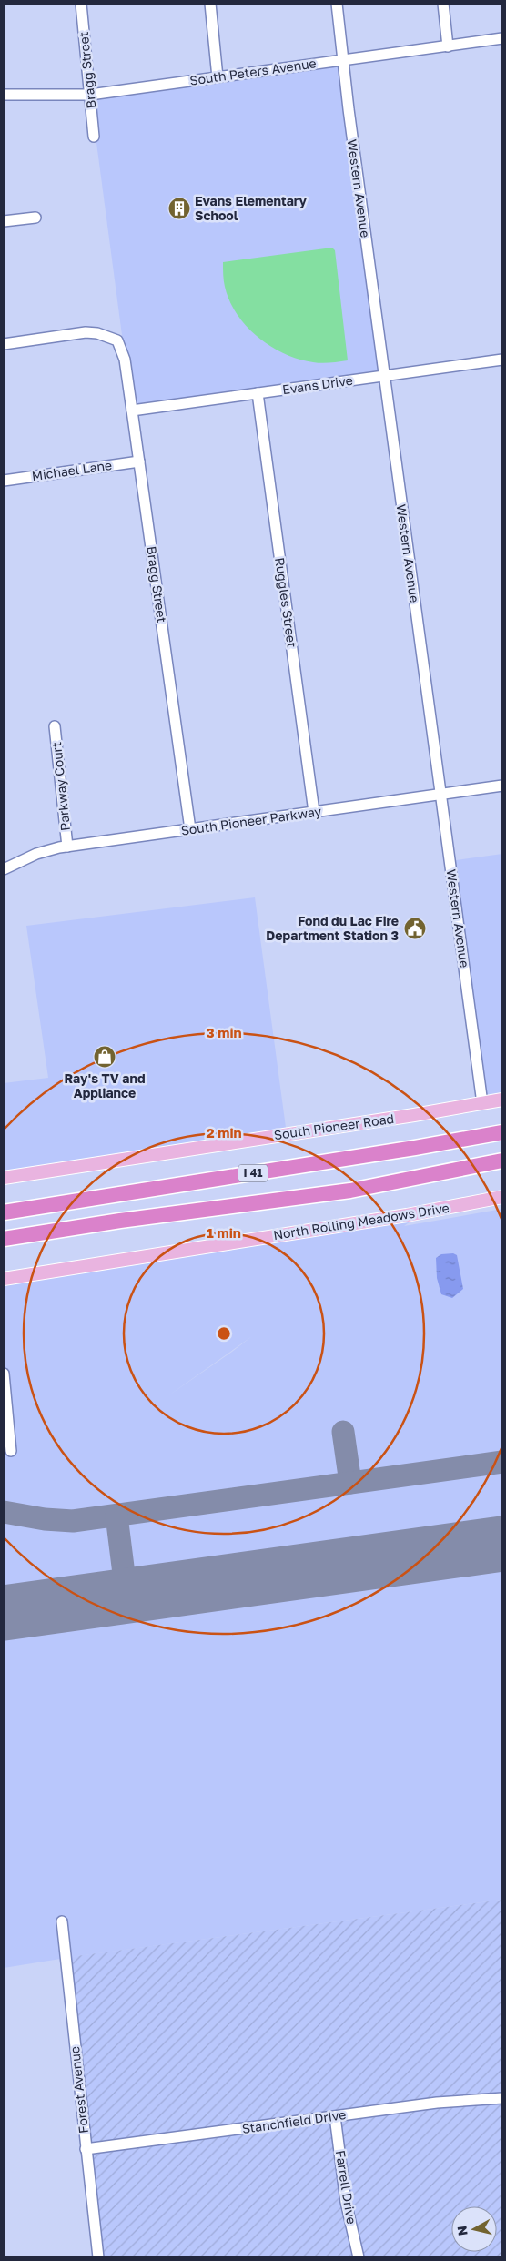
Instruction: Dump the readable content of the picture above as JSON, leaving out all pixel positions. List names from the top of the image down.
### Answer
{
  "streets": {
    "highway": ["I 41"],
    "main road": ["South Pioneer Road", "North Rolling Meadows Drive"],
    "street": [
      "Bragg Street",
      "South Peters Avenue",
      "Western Avenue",
      "Evans Drive",
      "Michael Lane",
      "Ruggles Street",
      "Parkway Court",
      "South Pioneer Parkway",
      "Forest Avenue",
      "Stanchfield Drive",
      "Farrell Drive"
    ]
  },
  "crossings": [
    ["Bragg Street", "South Peters Avenue"],
    ["Bragg Street", "Evans Drive"],
    ["Bragg Street", "Michael Lane"],
    ["Bragg Street", "South Pioneer Parkway"],
    ["South Peters Avenue", "Western Avenue"],
    ["Western Avenue", "Evans Drive"],
    ["Western Avenue", "South Pioneer Parkway"],
    ["Western Avenue", "South Pioneer Road"],
    ["Evans Drive", "Ruggles Street"],
    ["Ruggles Street", "South Pioneer Parkway"],
    ["Parkway Court", "South Pioneer Parkway"],
    ["Forest Avenue", "Stanchfield Drive"],
    ["Stanchfield Drive", "Farrell Drive"]
  ],
  "places": {
    "building": ["Evans Elementary School"],
    "public building": ["Fond du Lac Fire Department Station 3"],
    "shop": ["Ray's TV and Appliance"]
  },
  "north": "left",
  "rings": ["3 min", "2 min", "1 min"]
}
